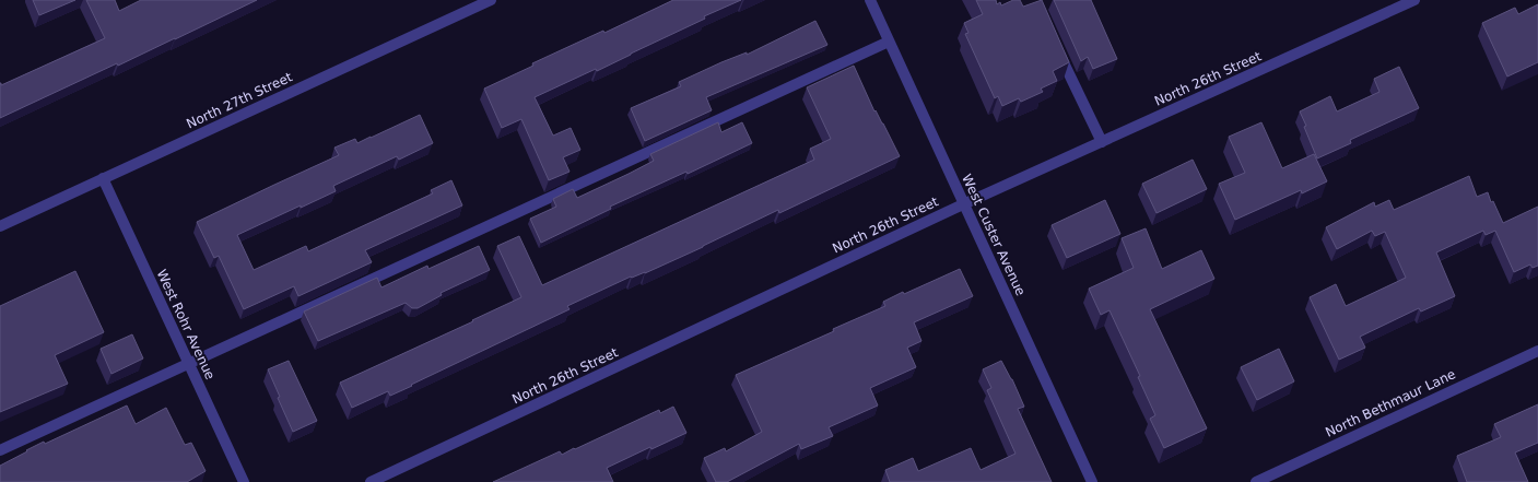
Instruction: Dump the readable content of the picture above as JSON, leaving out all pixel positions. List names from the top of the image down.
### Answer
{
  "streets": {
    "street": [
      "North 26th Street",
      "North 27th Street",
      "West Custer Avenue",
      "West Rohr Avenue",
      "North Bethmaur Lane"
    ]
  },
  "crossings": [
    ["North 26th Street", "West Custer Avenue"],
    ["North 27th Street", "West Rohr Avenue"]
  ]
}
